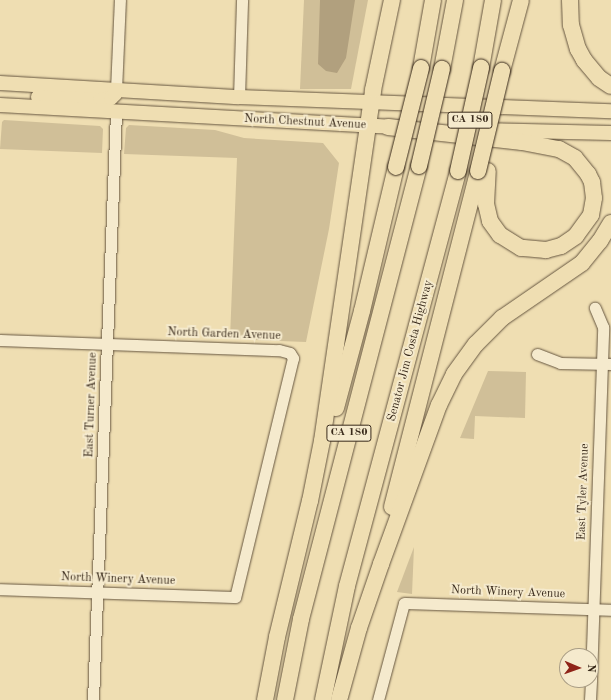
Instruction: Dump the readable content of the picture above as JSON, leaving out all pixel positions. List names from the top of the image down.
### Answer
{
  "streets": {
    "highway": ["CA 180", "Senator Jim Costa Highway"],
    "main road": ["North Chestnut Avenue"],
    "street": [
      "North Garden Avenue",
      "East Turner Avenue",
      "East Tyler Avenue",
      "North Winery Avenue"
    ]
  },
  "crossings": [
    ["North Chestnut Avenue", "East Turner Avenue"],
    ["North Garden Avenue", "East Turner Avenue"],
    ["North Garden Avenue", "North Winery Avenue"],
    ["East Turner Avenue", "North Winery Avenue"],
    ["East Tyler Avenue", "North Winery Avenue"]
  ],
  "north": "right"
}
